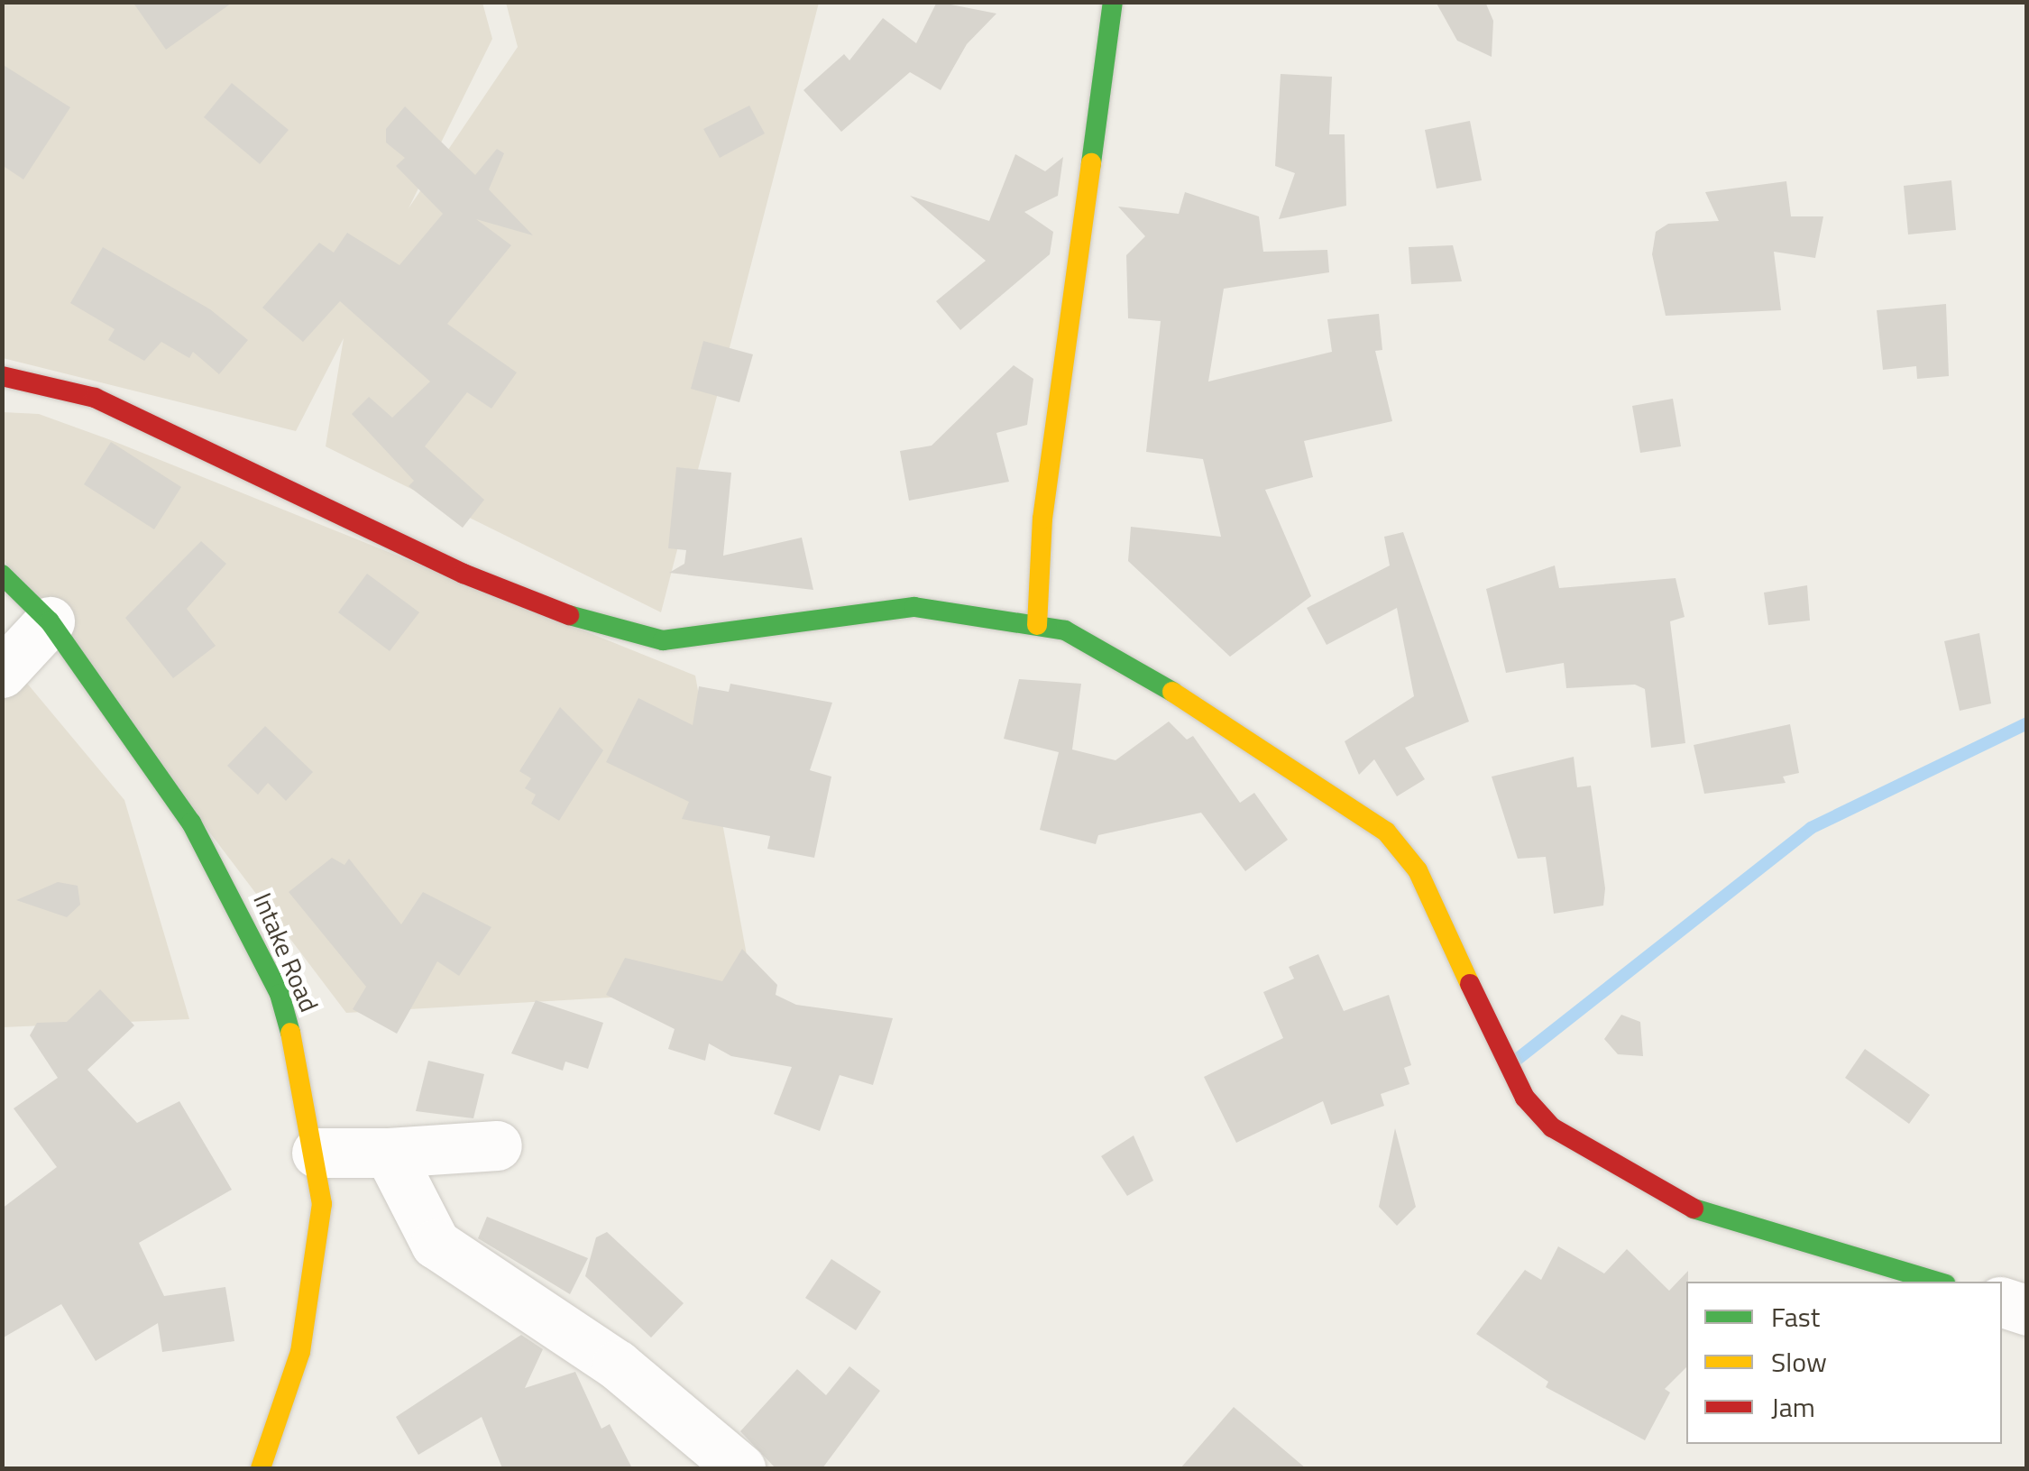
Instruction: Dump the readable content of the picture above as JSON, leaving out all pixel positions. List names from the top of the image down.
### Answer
{
  "streets": {
    "street": ["Intake Road"]
  },
  "legend": ["Fast", "Slow", "Jam"]
}
